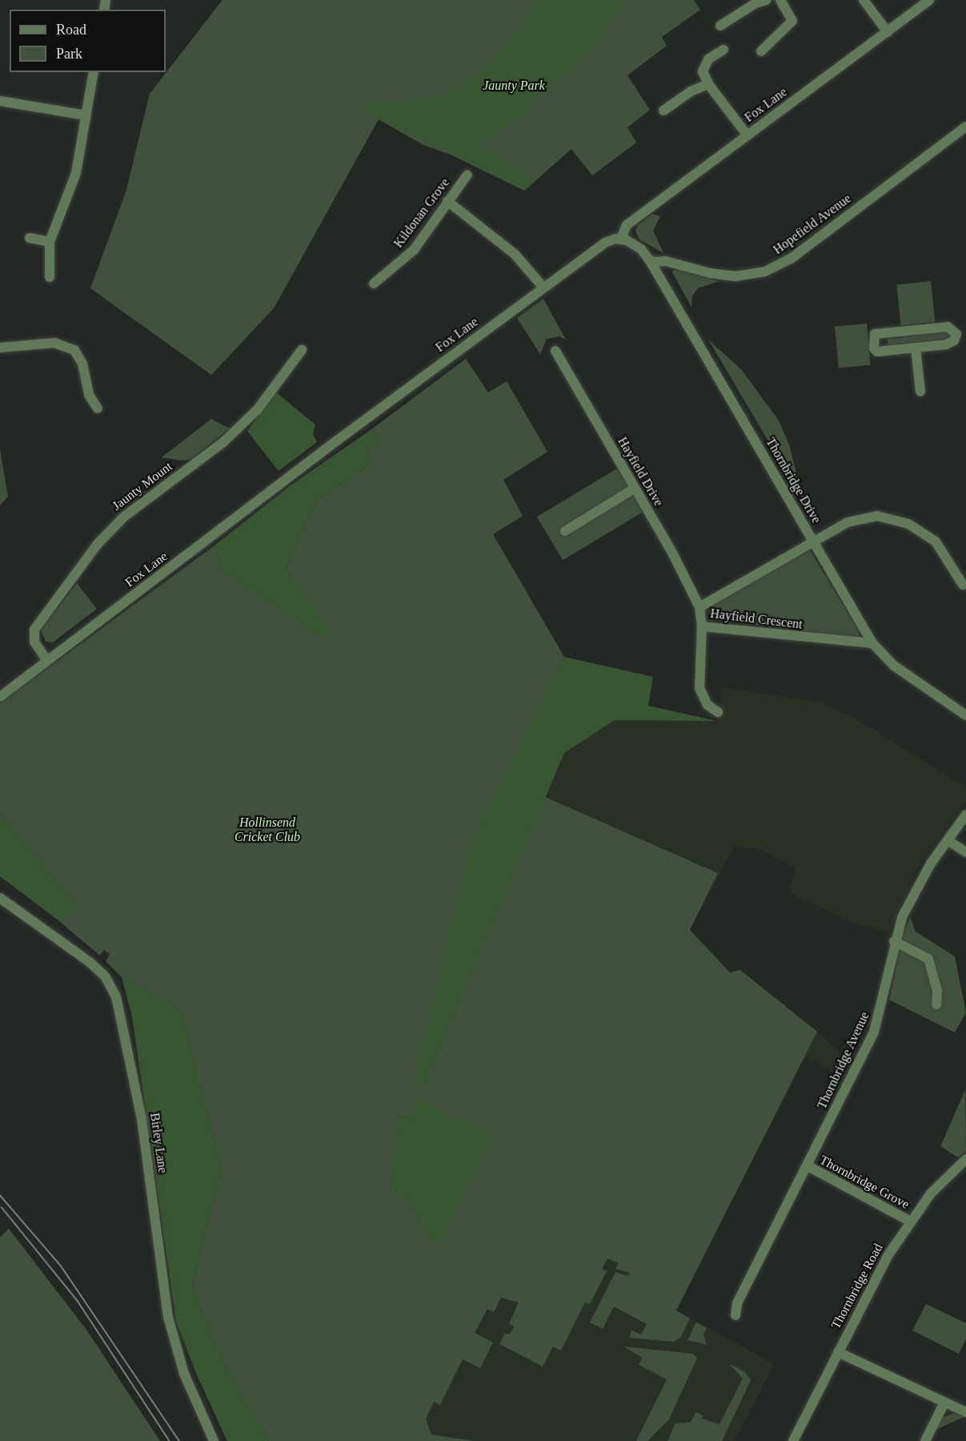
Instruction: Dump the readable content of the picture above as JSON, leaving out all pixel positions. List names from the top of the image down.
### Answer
{
  "streets": {
    "street": [
      "Fox Lane",
      "Kildonan Grove",
      "Hopefield Avenue",
      "Hayfield Drive",
      "Thornbridge Drive",
      "Jaunty Mount",
      "Hayfield Crescent",
      "Thornbridge Avenue",
      "Birley Lane",
      "Thornbridge Grove",
      "Thornbridge Road"
    ]
  },
  "crossings": [
    ["Fox Lane", "Thornbridge Drive"],
    ["Fox Lane", "Jaunty Mount"],
    ["Hopefield Avenue", "Thornbridge Drive"],
    ["Hayfield Drive", "Hayfield Crescent"],
    ["Thornbridge Drive", "Hayfield Crescent"],
    ["Thornbridge Avenue", "Thornbridge Grove"],
    ["Thornbridge Grove", "Thornbridge Road"]
  ],
  "parks": ["Jaunty Park", "Hollinsend Cricket Club"],
  "legend": ["Road", "Park"]
}
